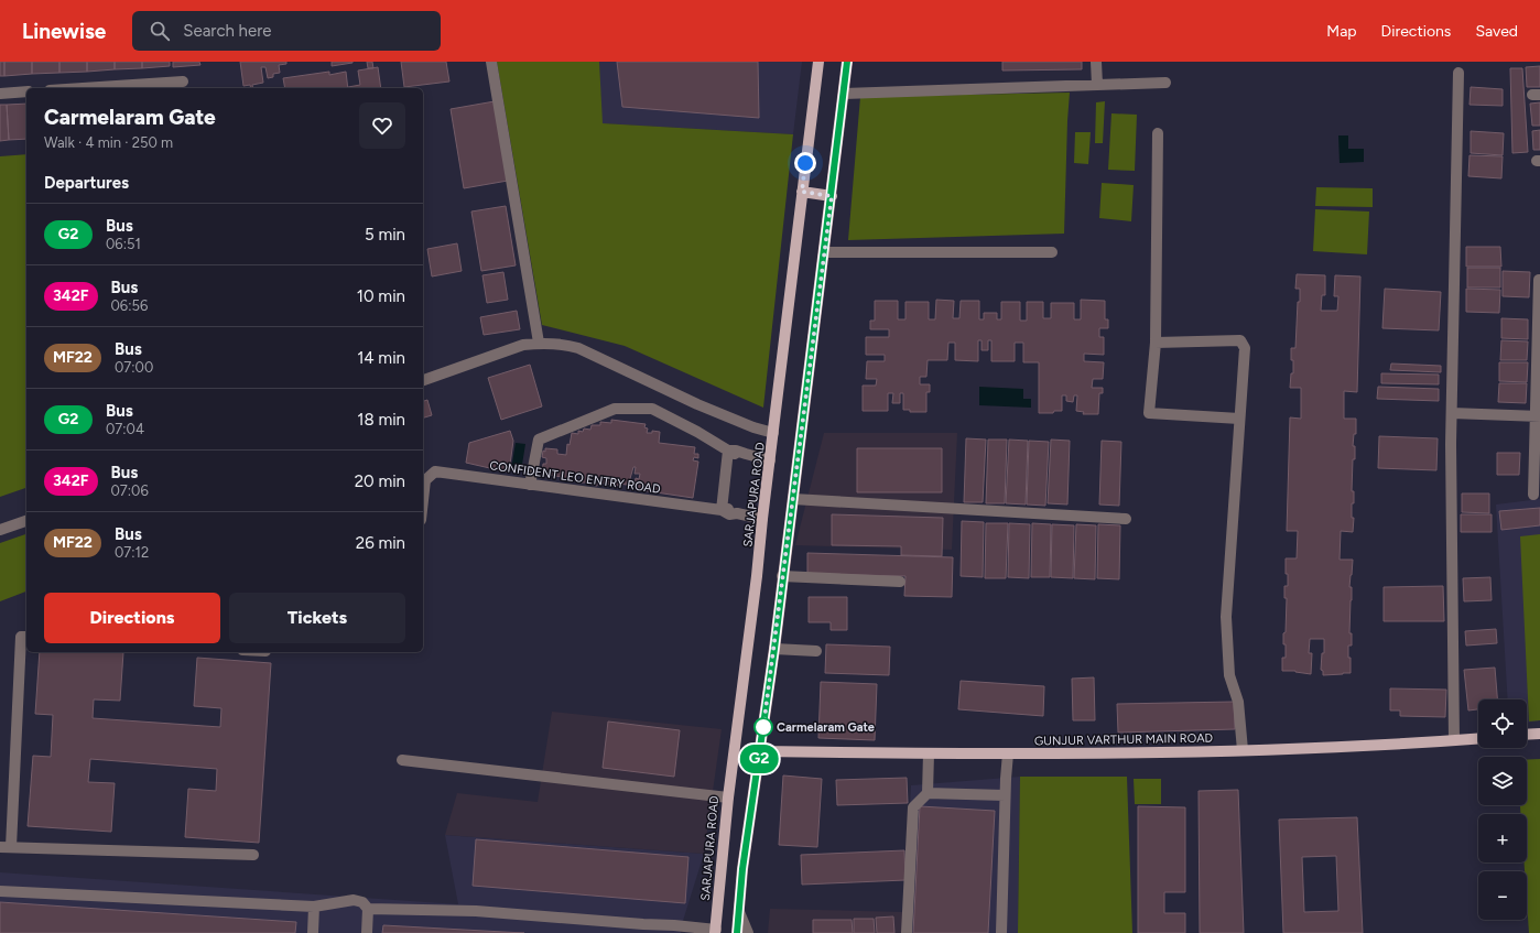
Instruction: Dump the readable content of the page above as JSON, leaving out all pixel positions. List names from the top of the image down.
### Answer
{
  "streets": {
    "main road": ["SARJAPURA ROAD", "GUNJUR VARTHUR MAIN ROAD"],
    "street": ["CONFIDENT LEO ENTRY ROAD"]
  },
  "crossings": [
    ["CONFIDENT LEO ENTRY ROAD", "SARJAPURA ROAD"]
  ],
  "places": ["Carmelaram Gate"],
  "lines": ["bus line G2"],
  "page": {
    "header": "Linewise",
    "search": "Search here",
    "nav": ["Map", "Directions", "Saved"],
    "on_map": "G2",
    "heading": [
      ["Carmelaram Gate", "Walk · 4 min · 250 m"],
      "Departures"
    ],
    "list": [
      {
        "mark": "G2",
        "name": "Bus",
        "note": "06:51",
        "value": "5 min"
      },
      {
        "mark": "342F",
        "name": "Bus",
        "note": "06:56",
        "value": "10 min"
      },
      {
        "mark": "MF22",
        "name": "Bus",
        "note": "07:00",
        "value": "14 min"
      },
      {
        "mark": "G2",
        "name": "Bus",
        "note": "07:04",
        "value": "18 min"
      },
      {
        "mark": "342F",
        "name": "Bus",
        "note": "07:06",
        "value": "20 min"
      },
      {
        "mark": "MF22",
        "name": "Bus",
        "note": "07:12",
        "value": "26 min"
      }
    ],
    "buttons": ["Directions", "Tickets"],
    "map_buttons": ["+", "−"]
  }
}
